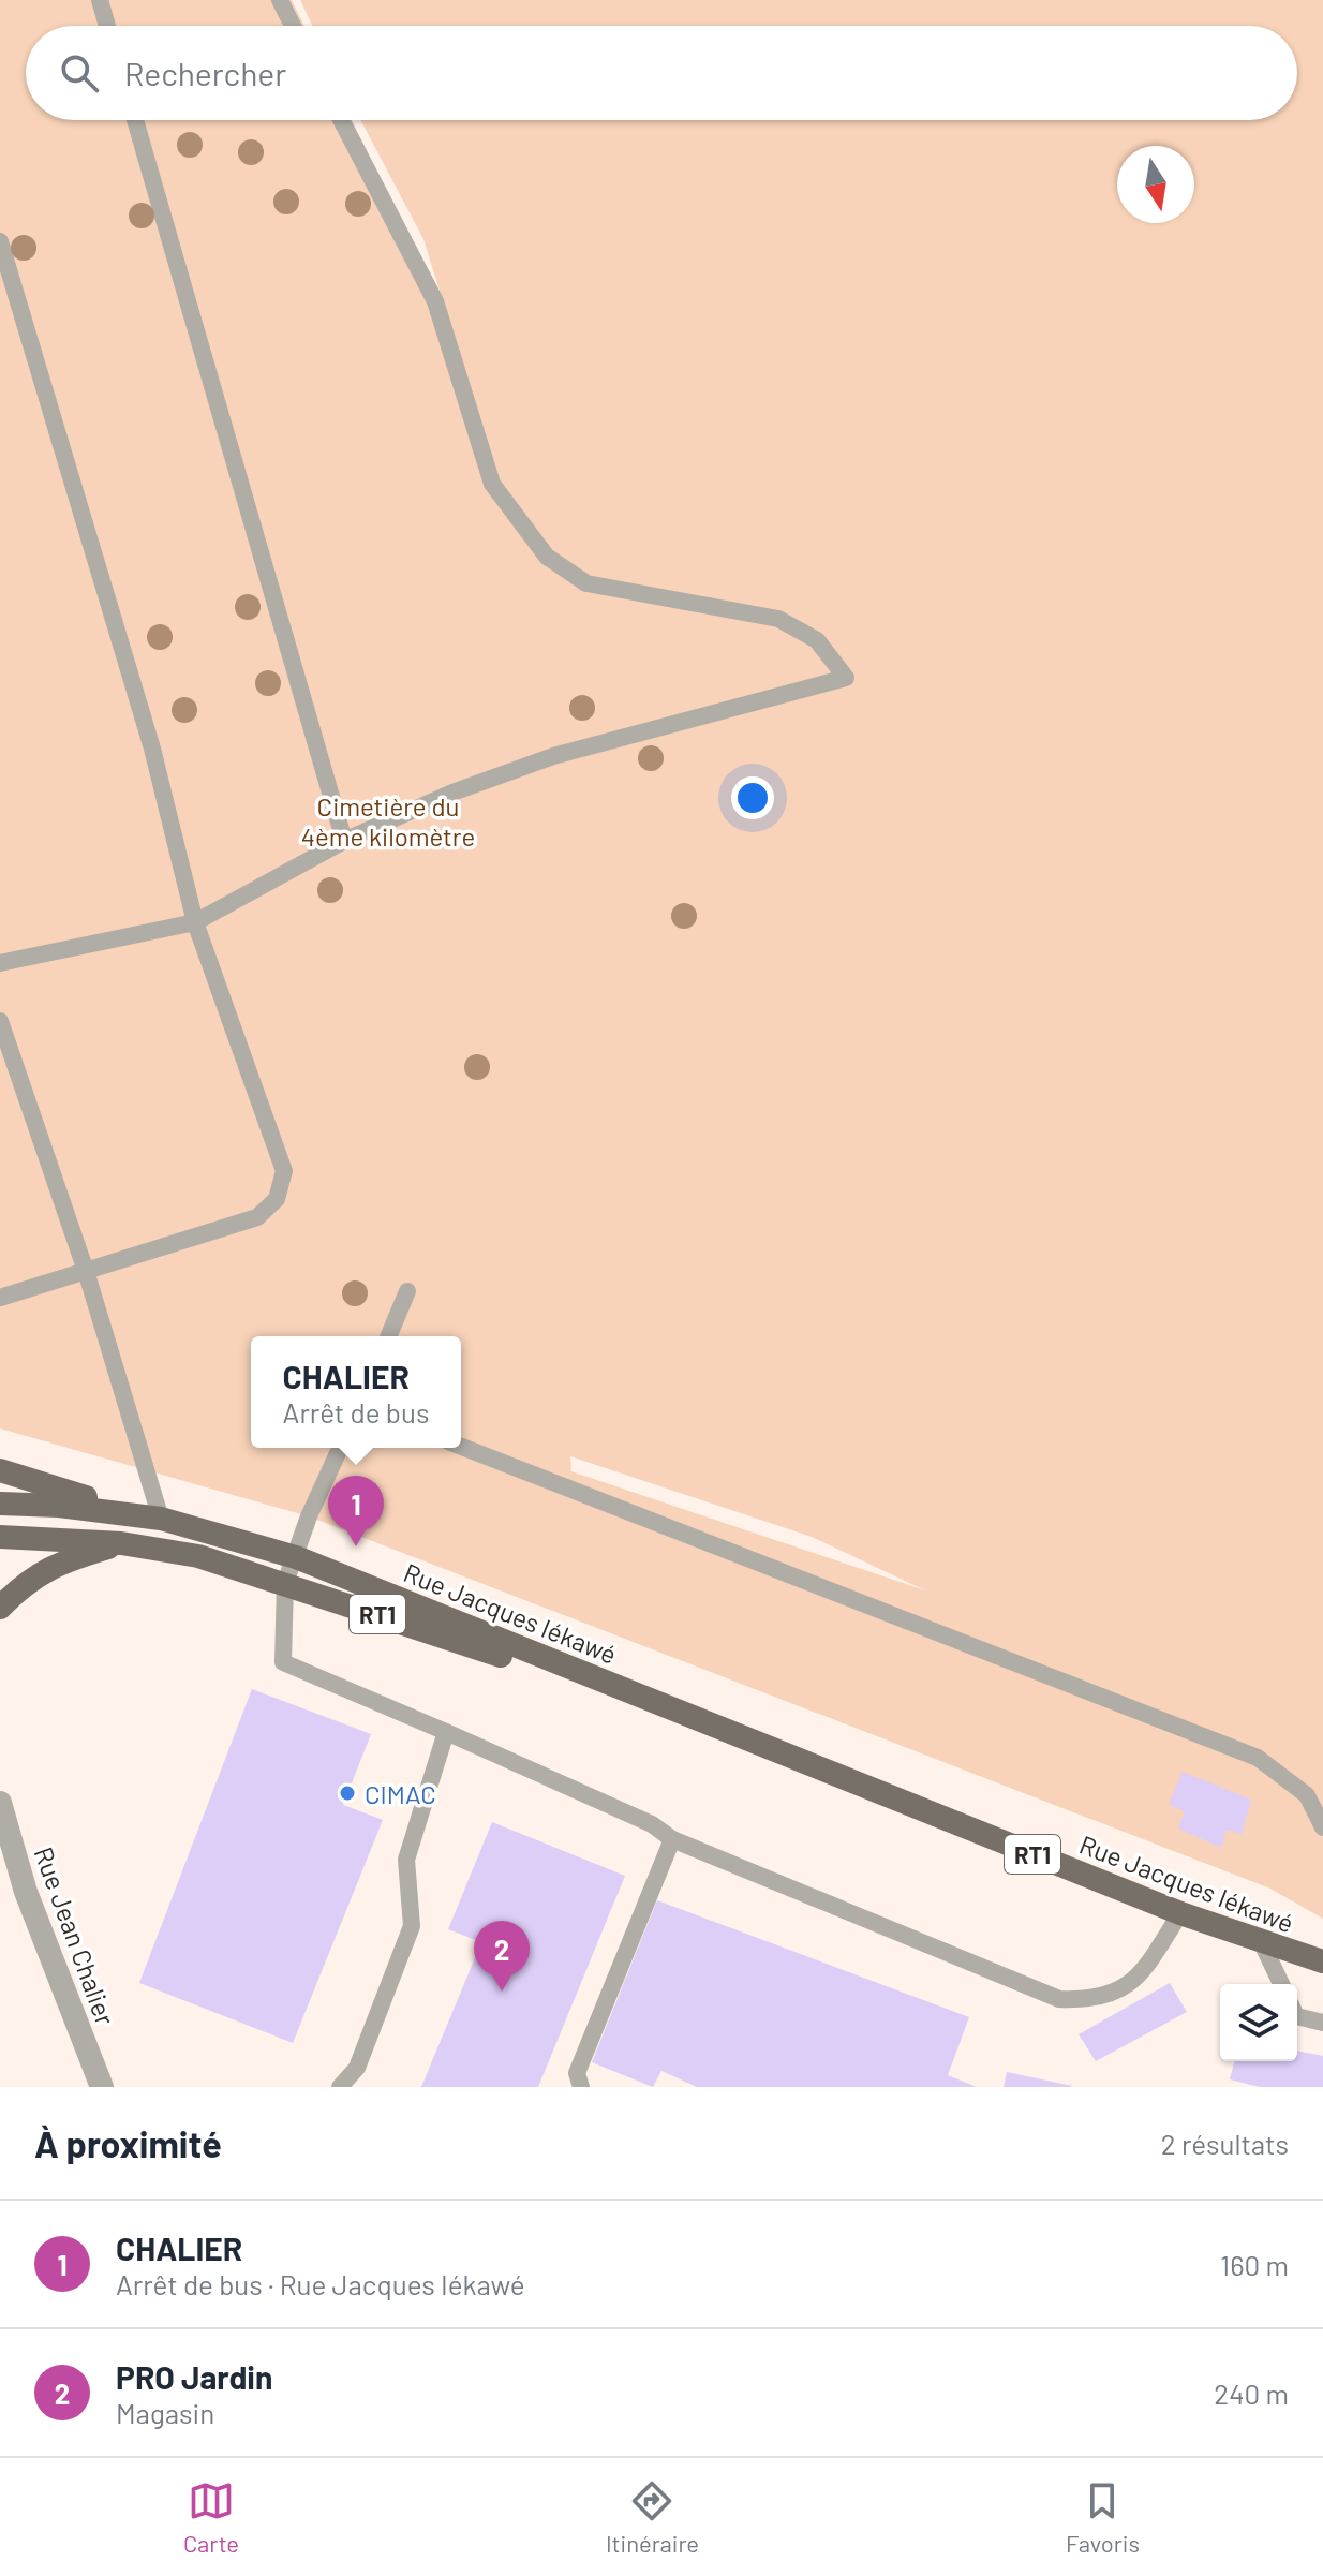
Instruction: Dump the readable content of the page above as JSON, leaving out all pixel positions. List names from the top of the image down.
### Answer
{
  "streets": {
    "main road": ["Rue Jacques Iékawé", "RT1"],
    "street": ["Rue Jean Chalier"]
  },
  "parks": ["Cimetière du 4ème kilomètre"],
  "places": ["CIMAC"],
  "north": "bottom",
  "page": {
    "search": "Rechercher",
    "popup": ["CHALIER", "Arrêt de bus"],
    "pins": ["1", "2"],
    "heading": ["À proximité", "2 résultats"],
    "list": [
      {
        "mark": "1",
        "name": "CHALIER",
        "note": "Arrêt de bus · Rue Jacques Iékawé",
        "value": "160 m"
      },
      {
        "mark": "2",
        "name": "PRO Jardin",
        "note": "Magasin",
        "value": "240 m"
      }
    ],
    "nav": ["Carte", "Itinéraire", "Favoris"]
  }
}
